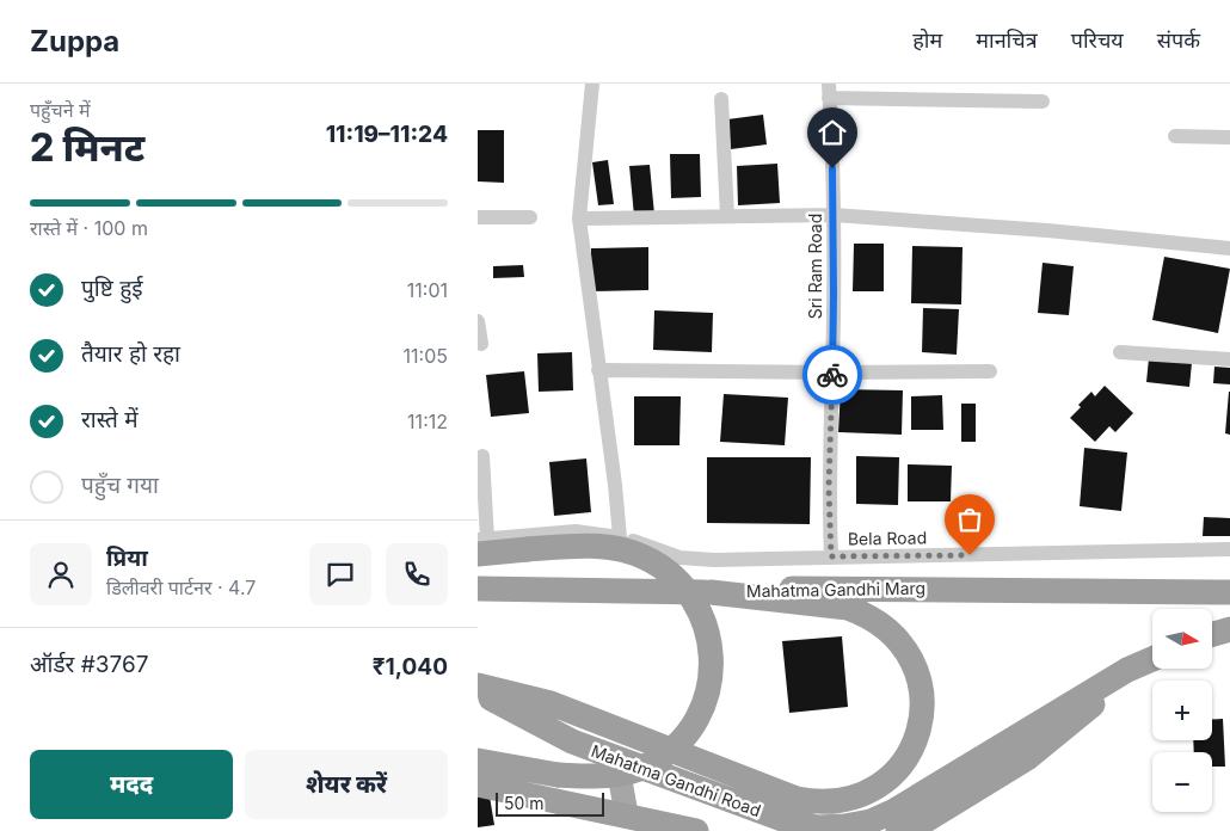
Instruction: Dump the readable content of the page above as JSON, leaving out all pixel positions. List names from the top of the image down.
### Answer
{
  "streets": {
    "highway": ["Mahatma Gandhi Marg", "Mahatma Gandhi Road"],
    "street": ["Sri Ram Road", "Bela Road"]
  },
  "crossings": [
    ["Sri Ram Road", "Bela Road"]
  ],
  "scale_bar": "50 m",
  "north": "right",
  "page": {
    "header": "Zuppa",
    "nav": [
      "होम",
      "मानचित्र",
      "परिचय",
      "संपर्क"
    ],
    "heading": ["2 मिनट", "पहुँचने में", "11:19–11:24"],
    "panel": [
      "प्रिया",
      "डिलीवरी पार्टनर · 4.7",
      "ऑर्डर #3767",
      "₹1,040"
    ],
    "bar": "रास्ते में · 100 m",
    "list": [
      ["पुष्टि हुई", "11:01"],
      ["तैयार हो रहा", "11:05"],
      ["रास्ते में", "11:12"],
      "पहुँच गया"
    ],
    "map_buttons": ["+", "−"],
    "buttons": ["मदद", "शेयर करें"],
    "scale": "50 m"
  }
}
